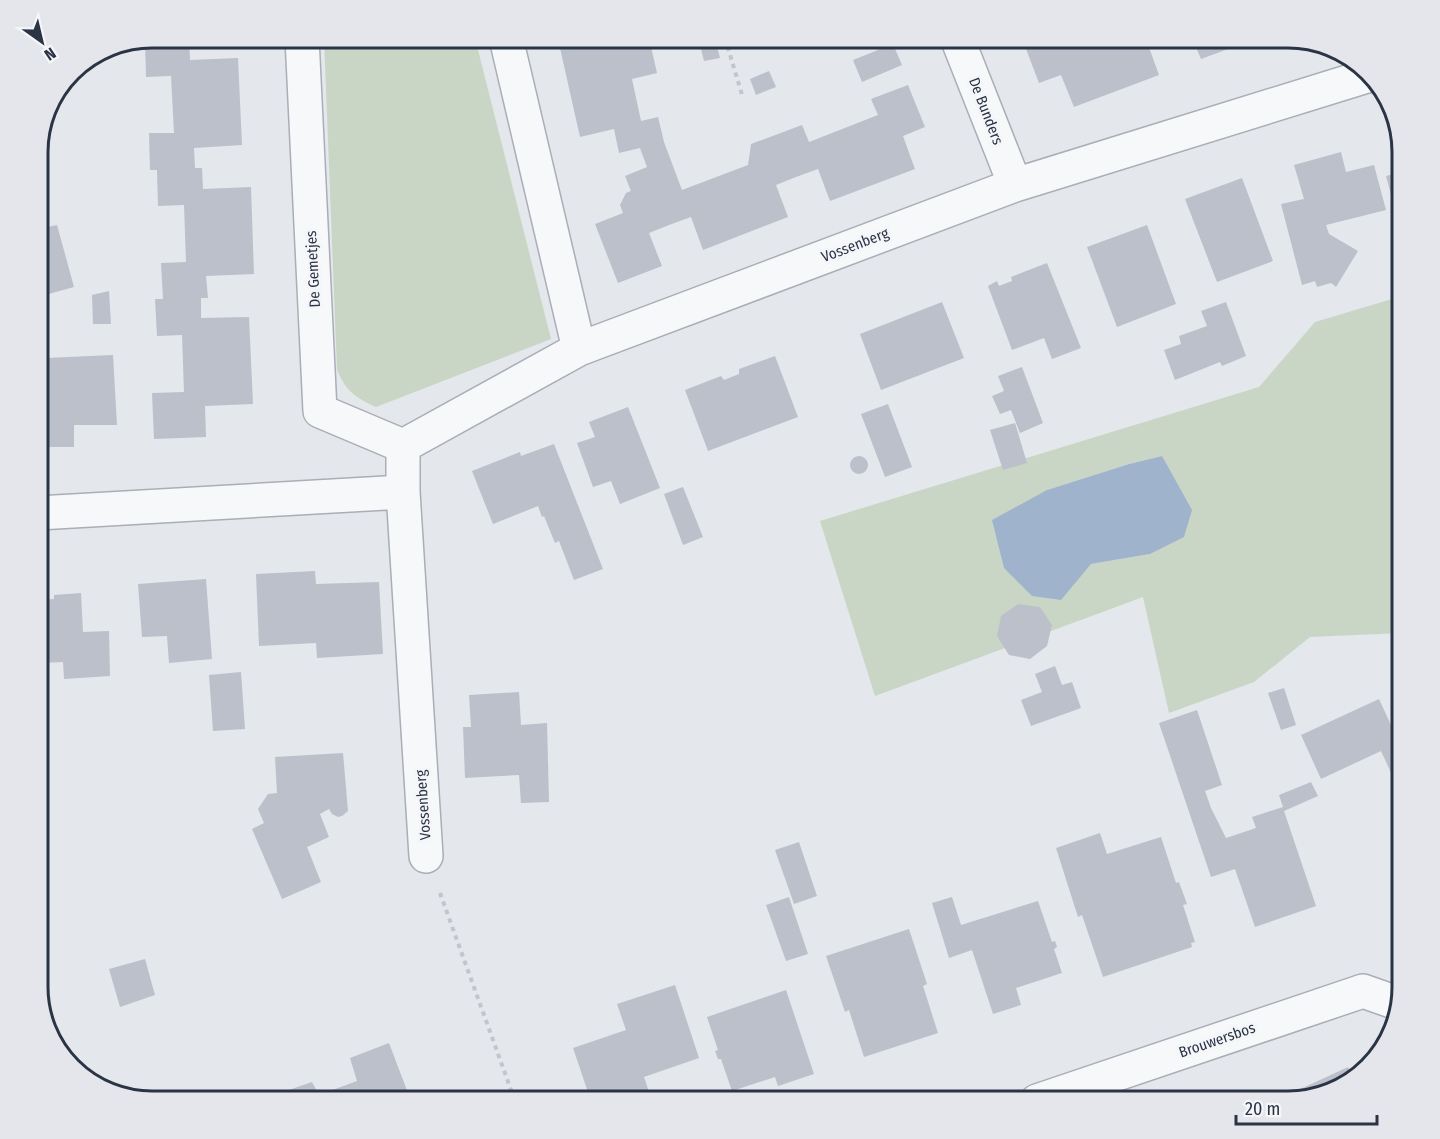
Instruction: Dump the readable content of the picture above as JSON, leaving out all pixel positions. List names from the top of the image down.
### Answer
{
  "streets": {
    "street": [
      "De Bunders",
      "Vossenberg",
      "De Gemetjes",
      "Brouwersbos"
    ]
  },
  "crossings": [
    ["De Bunders", "Vossenberg"],
    ["Vossenberg", "De Gemetjes"]
  ],
  "scale_bar": "20 m",
  "north": "bottom right"
}
